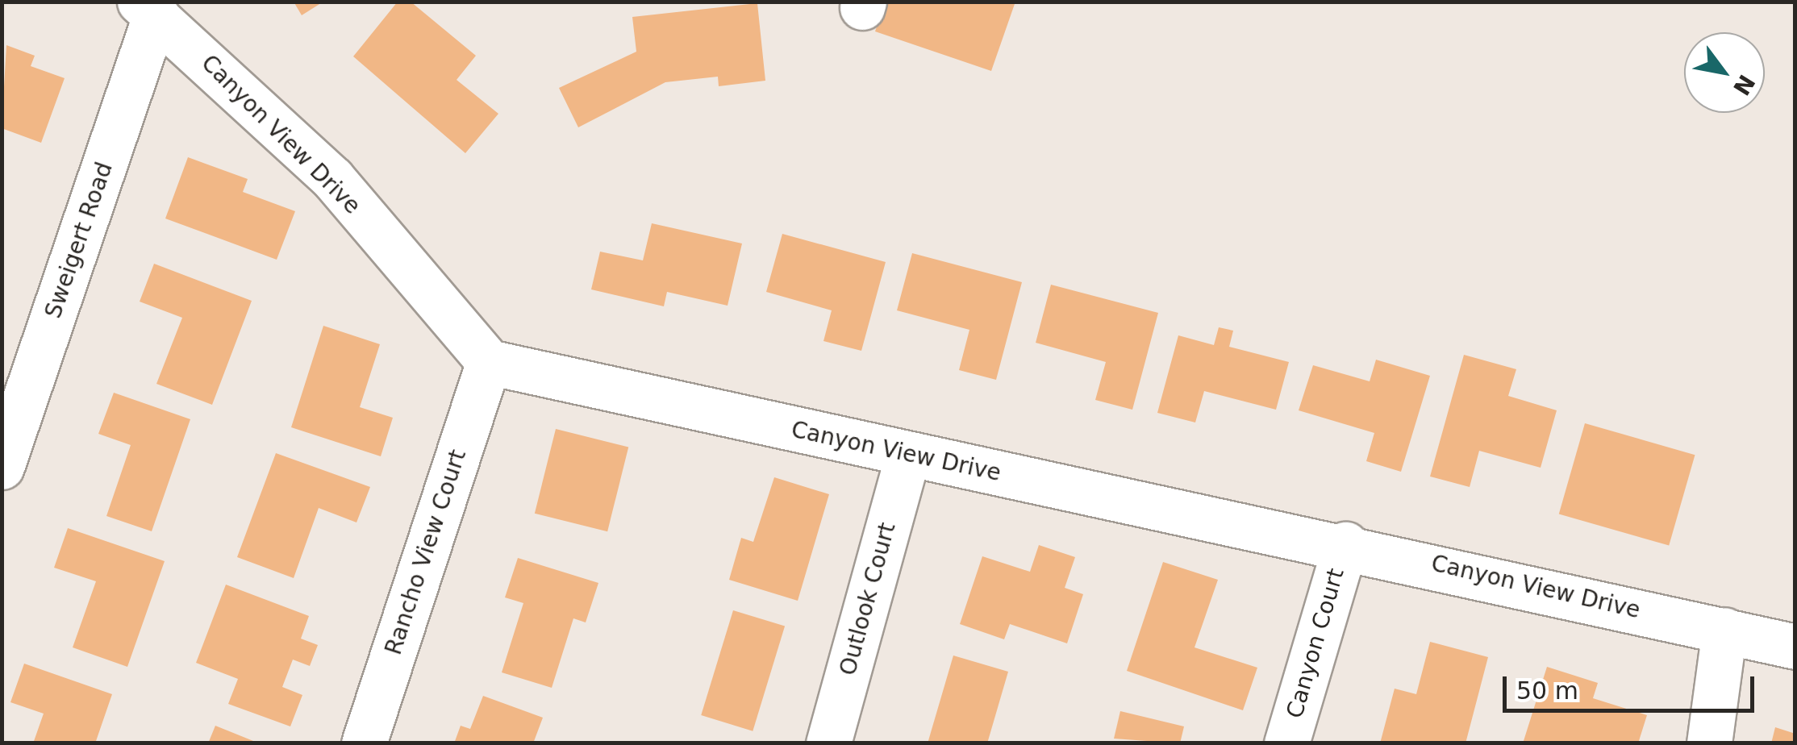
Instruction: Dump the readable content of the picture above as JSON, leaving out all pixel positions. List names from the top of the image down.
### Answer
{
  "streets": {
    "street": [
      "Canyon View Drive",
      "Sweigert Road",
      "Rancho View Court",
      "Outlook Court",
      "Canyon Court"
    ]
  },
  "crossings": [
    ["Canyon View Drive", "Sweigert Road"],
    ["Canyon View Drive", "Rancho View Court"],
    ["Canyon View Drive", "Outlook Court"],
    ["Canyon View Drive", "Canyon Court"]
  ],
  "scale_bar": "50 m",
  "north": "bottom right"
}
